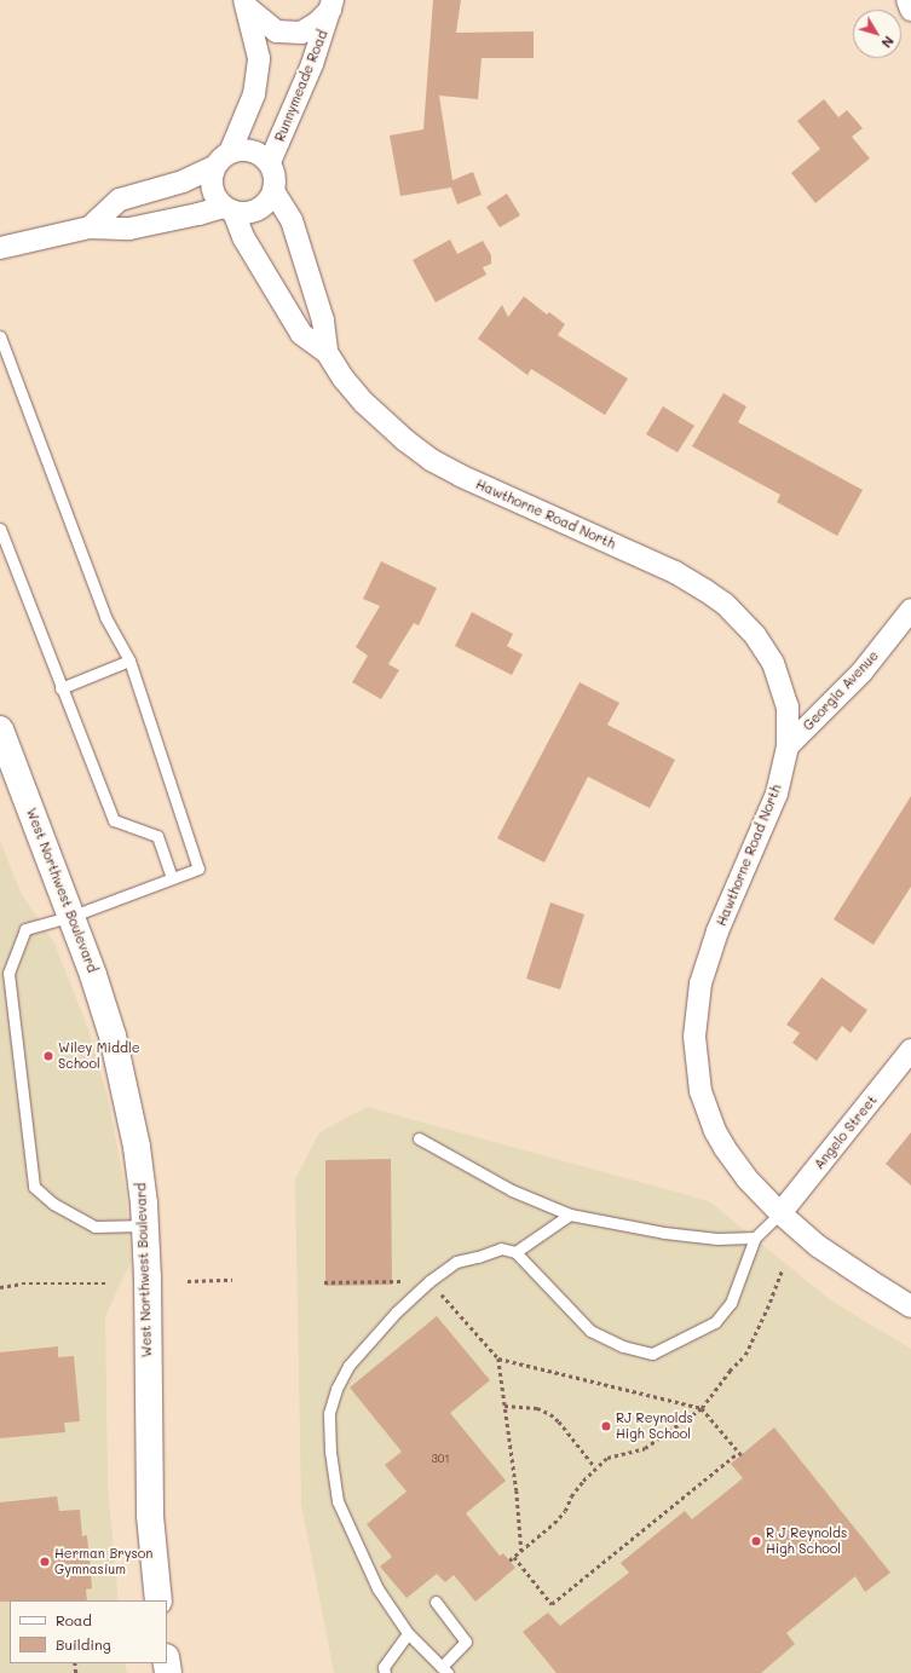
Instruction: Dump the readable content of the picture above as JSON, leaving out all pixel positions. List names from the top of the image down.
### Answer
{
  "streets": {
    "main road": ["West Northwest Boulevard"],
    "street": [
      "Runnymeade Road",
      "Hawthorne Road North",
      "Georgia Avenue",
      "Angelo Street"
    ]
  },
  "crossings": [
    ["Runnymeade Road", "Hawthorne Road North"],
    ["Hawthorne Road North", "Georgia Avenue"],
    ["Hawthorne Road North", "Angelo Street"]
  ],
  "places": [
    "Wiley Middle School",
    "RJ Reynolds High School",
    "R J Reynolds High School",
    "Herman Bryson Gymnasium"
  ],
  "house_numbers": ["301"],
  "legend": ["Road", "Building"],
  "north": "bottom right"
}
